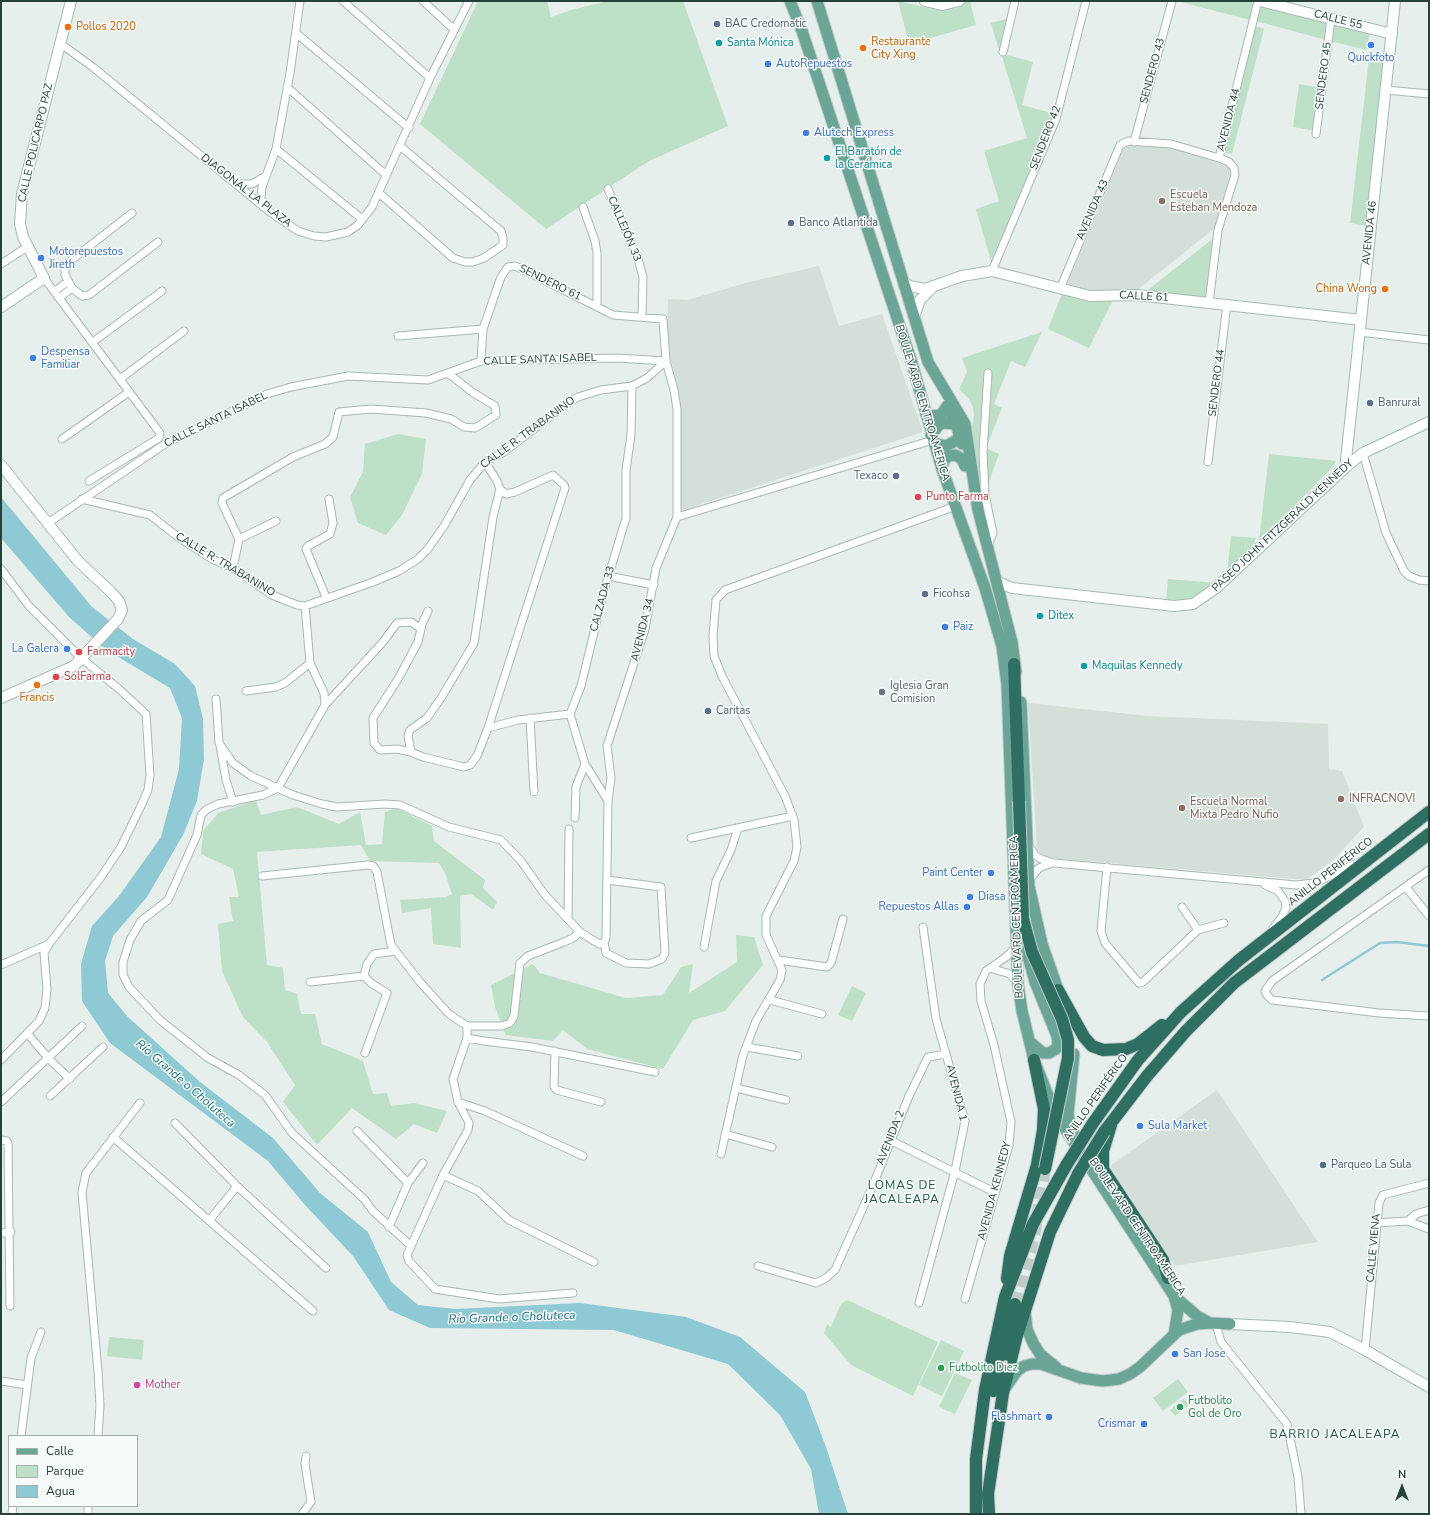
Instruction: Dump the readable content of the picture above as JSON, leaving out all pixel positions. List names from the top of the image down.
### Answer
{
  "streets": {
    "highway": ["ANILLO PERIFÉRICO"],
    "main road": ["BOULEVARD CENTROAMERICA"],
    "street": [
      "CALLE 55",
      "SENDERO 43",
      "SENDERO 45",
      "AVENIDA 44",
      "SENDERO 42",
      "CALLE POLICARPO PAZ",
      "DIAGONAL LA PLAZA",
      "AVENIDA 43",
      "CALLEJÓN 33",
      "AVENIDA 46",
      "SENDERO 61",
      "CALLE 61",
      "CALLE SANTA ISABEL",
      "SENDERO 44",
      "CALLE R. TRABANINO",
      "PASEO JOHN FITZGERALD KENNEDY",
      "CALZADA 33",
      "AVENIDA 34",
      "AVENIDA 1",
      "AVENIDA 2",
      "AVENIDA KENNEDY",
      "CALLE VIENA"
    ]
  },
  "crossings": [
    ["CALLE 55", "SENDERO 45"],
    ["CALLE 55", "AVENIDA 44"],
    ["CALLE 55", "AVENIDA 46"],
    ["SENDERO 43", "AVENIDA 43"],
    ["AVENIDA 44", "CALLE 61"],
    ["SENDERO 42", "CALLE 61"],
    ["CALLE POLICARPO PAZ", "DIAGONAL LA PLAZA"],
    ["AVENIDA 43", "CALLE 61"],
    ["CALLEJÓN 33", "SENDERO 61"],
    ["AVENIDA 46", "CALLE 61"],
    ["AVENIDA 46", "PASEO JOHN FITZGERALD KENNEDY"],
    ["SENDERO 61", "CALLE SANTA ISABEL"],
    ["SENDERO 61", "AVENIDA 34"],
    ["CALLE 61", "SENDERO 44"],
    ["CALLE 61", "BOULEVARD CENTROAMERICA"],
    ["CALLE SANTA ISABEL", "CALLE R. TRABANINO"],
    ["CALLE SANTA ISABEL", "AVENIDA 34"],
    ["BOULEVARD CENTROAMERICA", "PASEO JOHN FITZGERALD KENNEDY"],
    ["BOULEVARD CENTROAMERICA", "AVENIDA KENNEDY"],
    ["CALLE R. TRABANINO", "CALZADA 33"],
    ["CALLE R. TRABANINO", "AVENIDA 34"],
    ["AVENIDA 1", "AVENIDA 2"]
  ],
  "districts": ["LOMAS DE JACALEAPA", "BARRIO JACALEAPA"],
  "water": ["Río Grande o Choluteca"],
  "places": [
    "BAC Credomatic",
    "Pollos 2020",
    "Santa Mónica",
    "Quickfoto",
    "Restaurante City Xing",
    "AutoRepuestos",
    "Alutech Express",
    "El Baratón de la Cerámica",
    "Escuela Esteban Mendoza",
    "Banco Atlantida",
    "Motorepuestos Jireth",
    "China Wong",
    "Despensa Familiar",
    "Banrural",
    "Texaco",
    "Punto Farma",
    "Ficohsa",
    "Ditex",
    "Paiz",
    "La Galera",
    "Farmacity",
    "Maquilas Kennedy",
    "SolFarma",
    "Francis",
    "Iglesia Gran Comision",
    "Caritas",
    "INFRACNOVI",
    "Escuela Normal Mixta Pedro Nufio",
    "Paint Center",
    "Diasa",
    "Repuestos Allas",
    "Sula Market",
    "Parqueo La Sula",
    "San Jose",
    "Futbolito Diez",
    "Mother",
    "Futbolito Gol de Oro",
    "Flashmart",
    "Crismar"
  ],
  "legend": ["Calle", "Parque", "Agua"],
  "north": "top"
}
